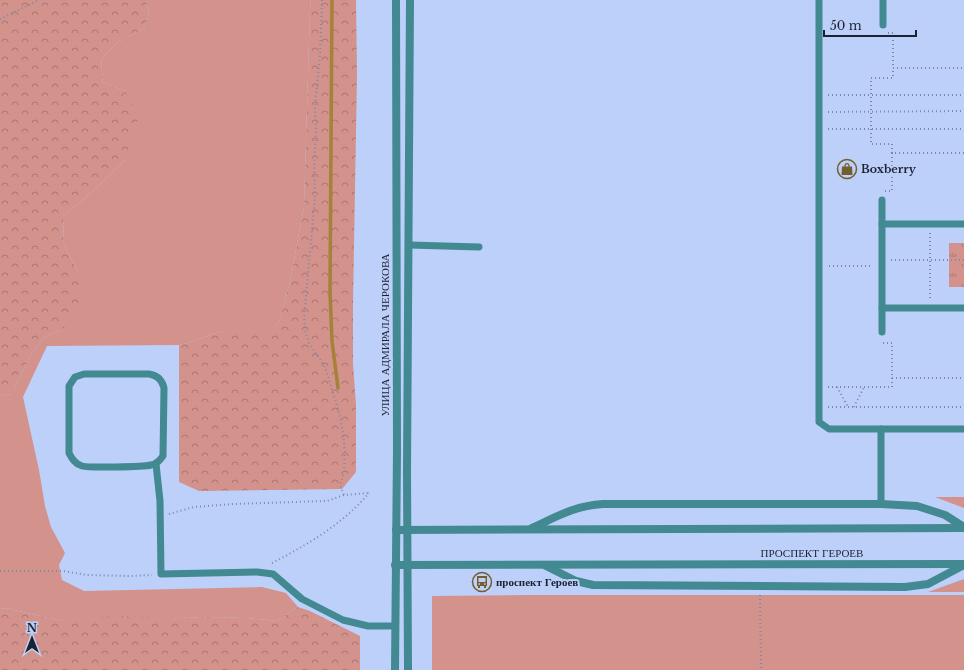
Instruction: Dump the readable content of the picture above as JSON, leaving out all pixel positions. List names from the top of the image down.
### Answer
{
  "streets": {
    "street": ["УЛИЦА АДМИРАЛА ЧЕРОКОВА", "ПРОСПЕКТ ГЕРОЕВ"]
  },
  "crossings": [
    ["УЛИЦА АДМИРАЛА ЧЕРОКОВА", "ПРОСПЕКТ ГЕРОЕВ"]
  ],
  "places": {
    "shop": ["Boxberry"],
    "bus stop": ["проспект Героев"]
  },
  "scale_bar": "50 m",
  "north": "top"
}
